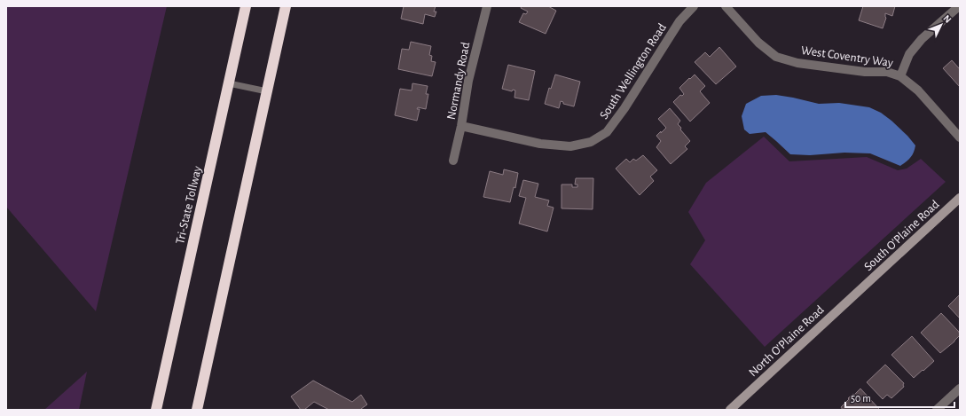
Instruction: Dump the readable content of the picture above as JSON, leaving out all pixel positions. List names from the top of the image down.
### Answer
{
  "streets": {
    "highway": ["Tri-State Tollway"],
    "main road": ["South O'Plaine Road", "North O'Plaine Road"],
    "street": ["West Coventry Way", "South Wellington Road", "Normandy Road"]
  },
  "crossings": [
    ["South Wellington Road", "Normandy Road"],
    ["South O'Plaine Road", "North O'Plaine Road"]
  ],
  "scale_bar": "50 m",
  "north": "top right"
}
